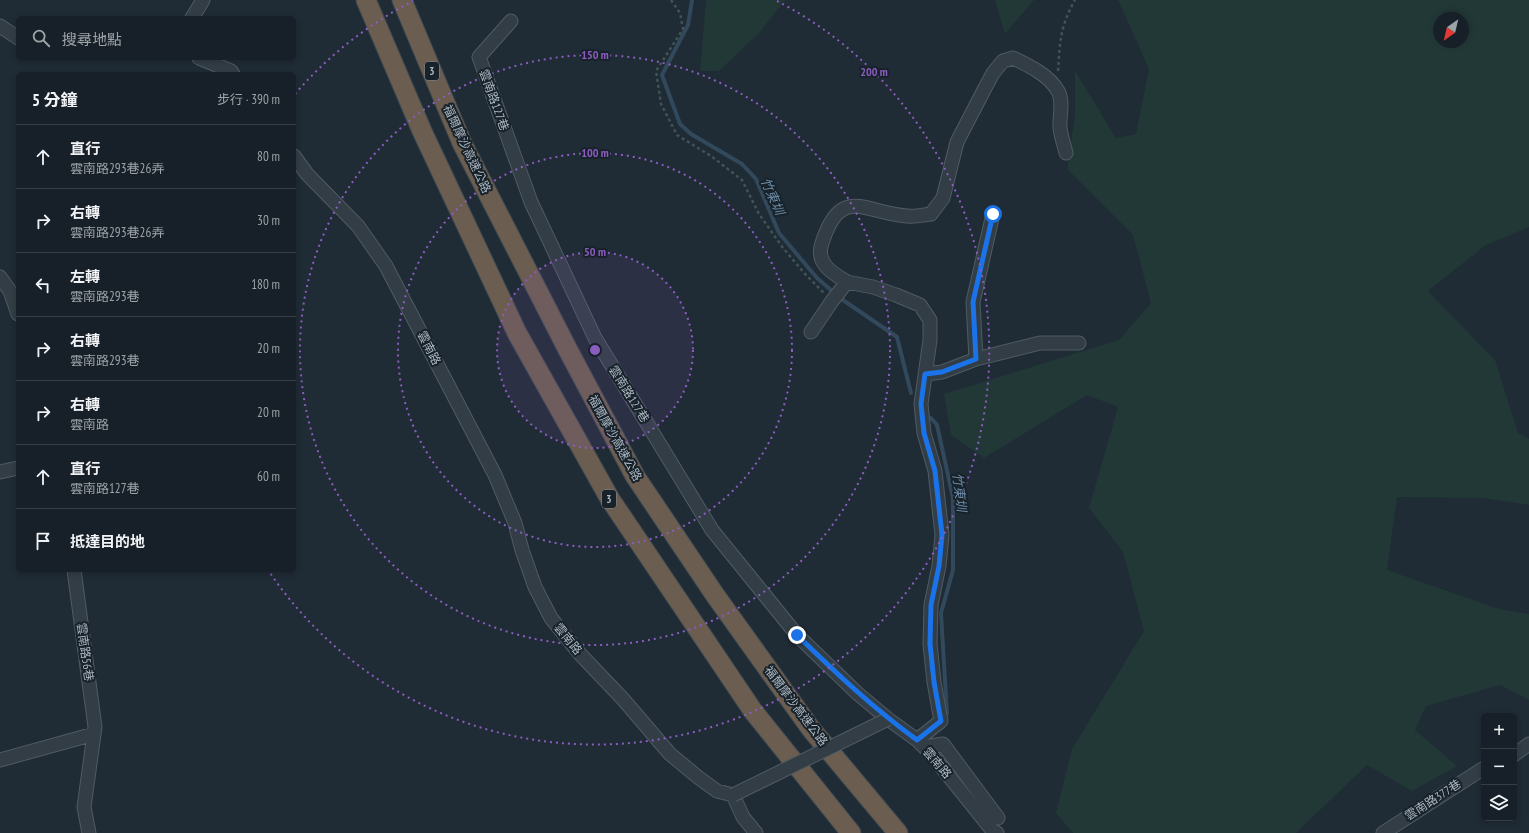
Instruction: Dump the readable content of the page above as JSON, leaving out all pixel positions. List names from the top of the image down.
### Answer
{
  "streets": {
    "highway": ["3", "福爾摩沙高速公路"],
    "street": [
      "雲南路127巷",
      "雲南路",
      "雲南路56巷",
      "雲南路377巷"
    ]
  },
  "crossings": [
    ["雲南路127巷", "雲南路"]
  ],
  "water": ["竹東圳"],
  "north": "bottom left",
  "page": {
    "search": "搜尋地點",
    "heading": ["5 分鐘", "步行 · 390 m"],
    "list": [
      ["直行", "雲南路293巷26弄", "80 m"],
      ["右轉", "雲南路293巷26弄", "30 m"],
      ["左轉", "雲南路293巷", "180 m"],
      ["右轉", "雲南路293巷", "20 m"],
      ["右轉", "雲南路", "20 m"],
      ["直行", "雲南路127巷", "60 m"],
      "抵達目的地"
    ],
    "map_buttons": ["+", "−"]
  },
  "rings": [
    "150 m",
    "200 m",
    "100 m",
    "50 m"
  ]
}
